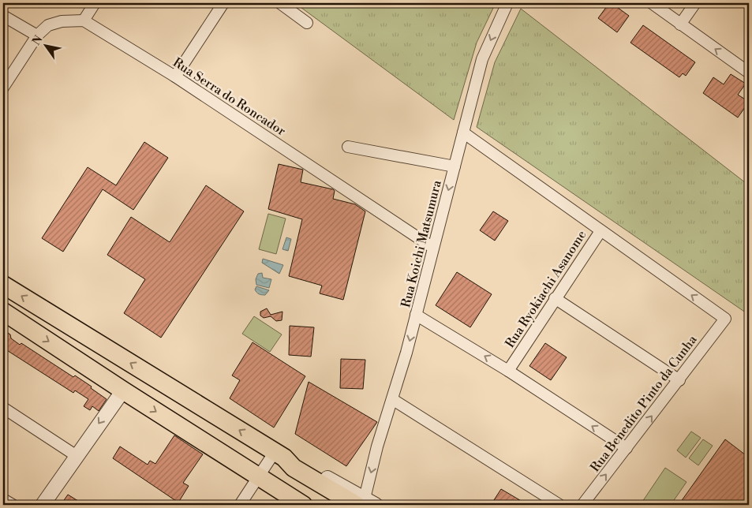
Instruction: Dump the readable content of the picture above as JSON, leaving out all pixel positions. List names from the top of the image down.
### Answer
{
  "streets": {
    "street": [
      "Rua Serra do Roncador",
      "Rua Koichi Matsumura",
      "Rua Ryokiachi Asanome",
      "Rua Benedito Pinto da Cunha"
    ]
  },
  "crossings": [
    ["Rua Serra do Roncador", "Rua Koichi Matsumura"],
    ["Rua Ryokiachi Asanome", "Rua Benedito Pinto da Cunha"]
  ],
  "one_way": ["Rua Koichi Matsumura", "Rua Benedito Pinto da Cunha"],
  "north": "top left"
}
